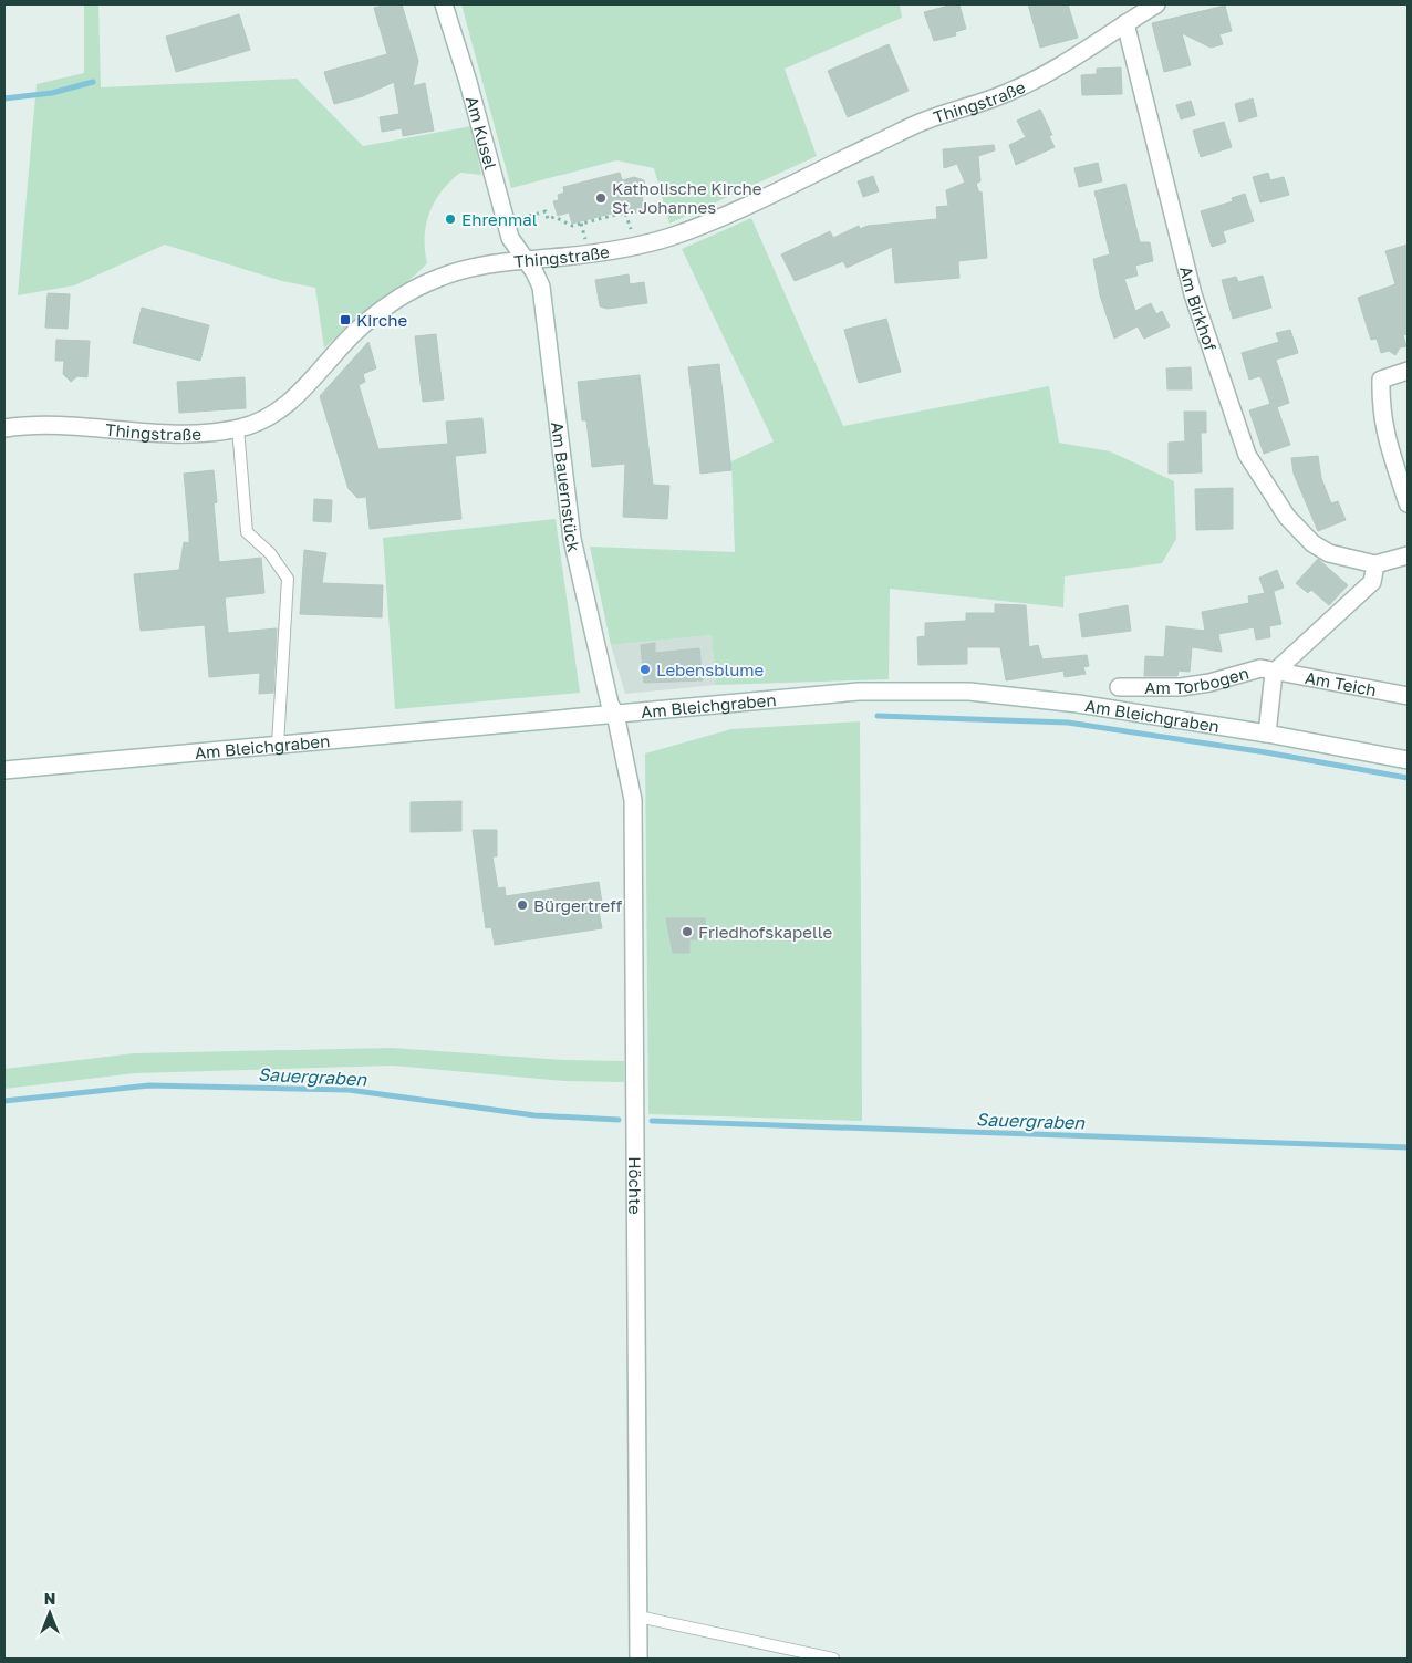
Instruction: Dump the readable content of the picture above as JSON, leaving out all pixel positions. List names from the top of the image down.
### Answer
{
  "streets": {
    "street": [
      "Thingstraße",
      "Am Kusel",
      "Am Birkhof",
      "Am Bauernstück",
      "Am Torbogen",
      "Am Teich",
      "Am Bleichgraben",
      "Höchte"
    ]
  },
  "crossings": [
    ["Thingstraße", "Am Kusel"],
    ["Thingstraße", "Am Birkhof"],
    ["Thingstraße", "Am Bauernstück"],
    ["Am Kusel", "Am Bauernstück"],
    ["Am Bauernstück", "Am Bleichgraben"],
    ["Am Bauernstück", "Höchte"],
    ["Am Torbogen", "Am Teich"],
    ["Am Bleichgraben", "Höchte"]
  ],
  "water": ["Sauergraben"],
  "places": {
    "other": [
      "Katholische Kirche St. Johannes",
      "Ehrenmal",
      "Lebensblume",
      "Bürgertreff",
      "Friedhofskapelle"
    ],
    "transit": ["Kirche"]
  },
  "north": "top"
}
